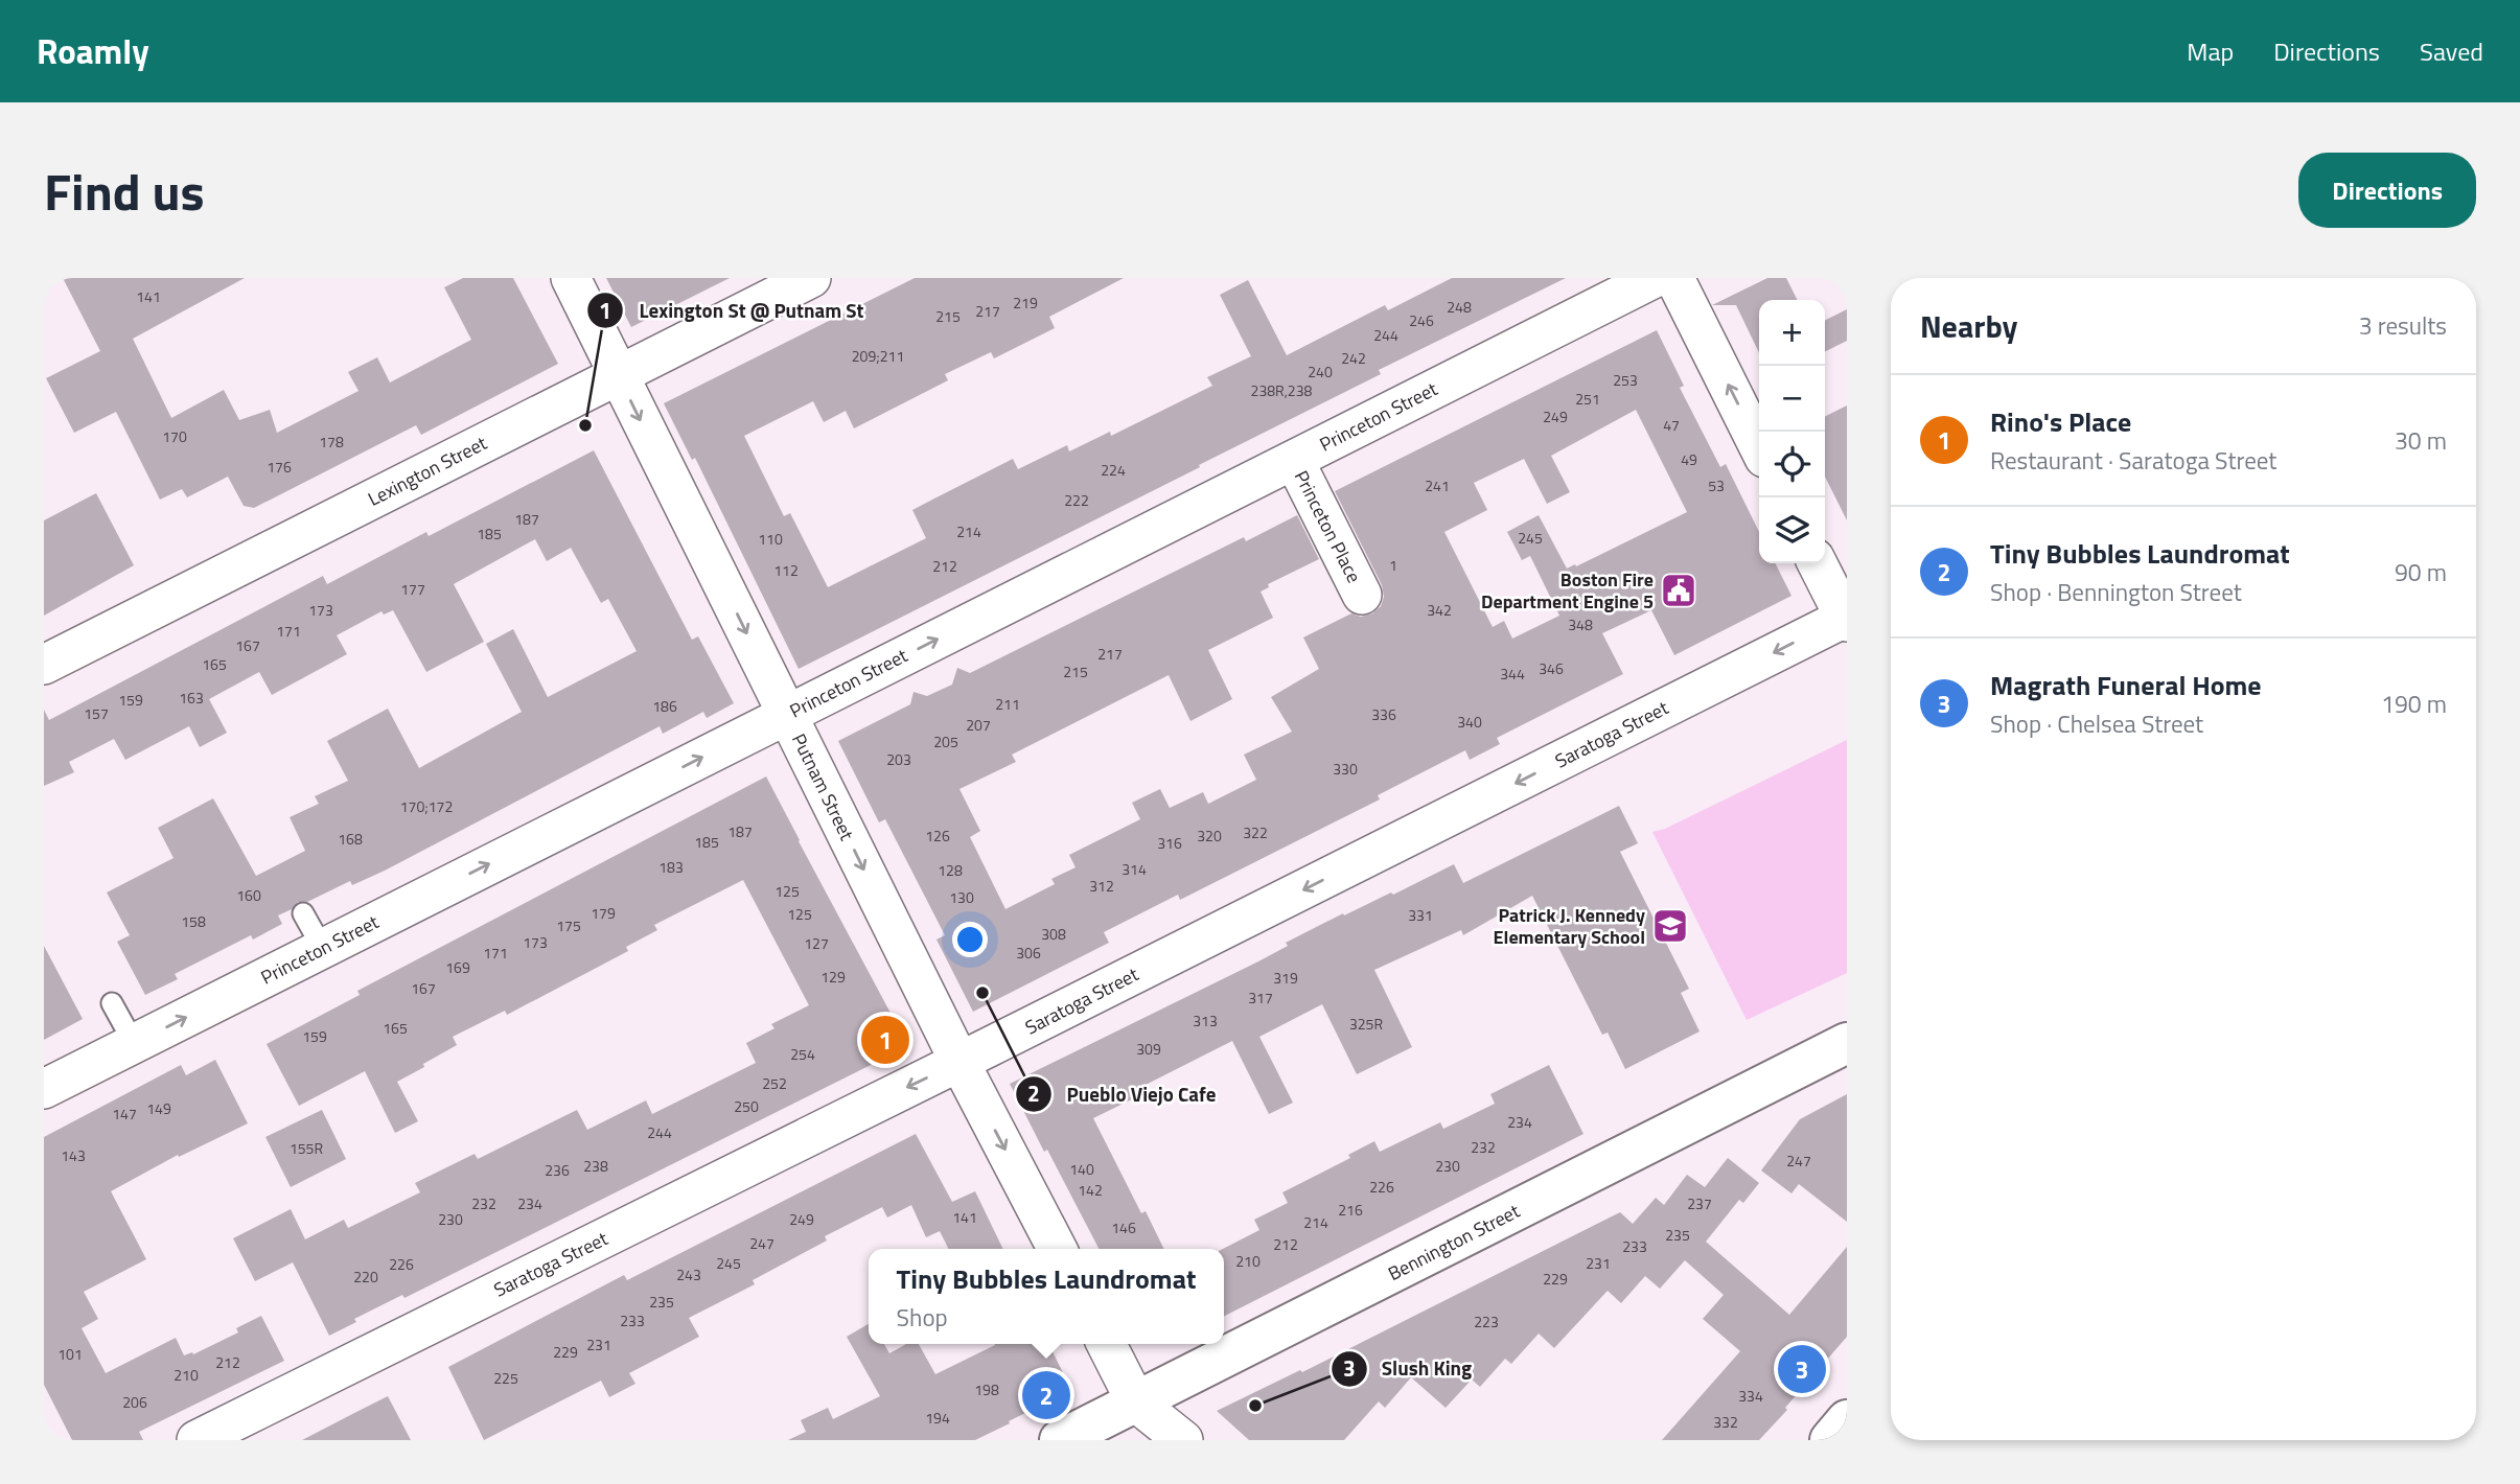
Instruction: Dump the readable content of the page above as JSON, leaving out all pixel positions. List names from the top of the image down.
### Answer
{
  "streets": {
    "main road": ["Bennington Street"],
    "street": [
      "Princeton Street",
      "Lexington Street",
      "Princeton Place",
      "Saratoga Street",
      "Putnam Street"
    ]
  },
  "crossings": [
    ["Princeton Street", "Princeton Place"],
    ["Princeton Street", "Putnam Street"],
    ["Lexington Street", "Putnam Street"],
    ["Saratoga Street", "Putnam Street"]
  ],
  "one_way": ["Princeton Street", "Saratoga Street", "Putnam Street"],
  "places": {
    "other": ["Lexington St @ Putnam St", "Pueblo Viejo Cafe", "Slush King"],
    "public building": ["Boston Fire Department Engine 5"],
    "school or university": ["Patrick J. Kennedy Elementary School"]
  },
  "house_numbers": [
    "141",
    "219",
    "248",
    "217",
    "215",
    "246",
    "244",
    "209;211",
    "242",
    "240",
    "253",
    "238R,238",
    "251",
    "249",
    "47",
    "170",
    "178",
    "49",
    "176",
    "224",
    "241",
    "53",
    "222",
    "187",
    "214",
    "185",
    "245",
    "110",
    "1",
    "212",
    "112",
    "177",
    "173",
    "342",
    "348",
    "171",
    "167",
    "217",
    "165",
    "346",
    "215",
    "344",
    "163",
    "159",
    "211",
    "186",
    "157",
    "336",
    "340",
    "207",
    "205",
    "203",
    "330",
    "170;172",
    "187",
    "322",
    "126",
    "320",
    "168",
    "185",
    "316",
    "183",
    "314",
    "128",
    "312",
    "125",
    "160",
    "130",
    "179",
    "125",
    "331",
    "158",
    "175",
    "308",
    "173",
    "127",
    "171",
    "306",
    "169",
    "129",
    "319",
    "167",
    "317",
    "313",
    "325R",
    "165",
    "159",
    "309",
    "254",
    "252",
    "250",
    "149",
    "147",
    "234",
    "244",
    "232",
    "155R",
    "143",
    "247",
    "238",
    "230",
    "140",
    "236",
    "226",
    "142",
    "232",
    "234",
    "237",
    "216",
    "141",
    "230",
    "249",
    "214",
    "146",
    "235",
    "247",
    "212",
    "233",
    "210",
    "245",
    "231",
    "226",
    "243",
    "220",
    "229",
    "235",
    "233",
    "223",
    "231",
    "229",
    "101",
    "212",
    "210",
    "225",
    "198",
    "334",
    "206",
    "194",
    "332"
  ],
  "page": {
    "header": "Roamly",
    "nav": ["Map", "Directions", "Saved"],
    "title": "Find us",
    "buttons": "Directions",
    "heading": ["Nearby", "3 results"],
    "map_buttons": ["+", "−"],
    "list": [
      {
        "mark": "1",
        "name": "Rino's Place",
        "note": "Restaurant · Saratoga Street",
        "value": "30 m"
      },
      {
        "mark": "2",
        "name": "Tiny Bubbles Laundromat",
        "note": "Shop · Bennington Street",
        "value": "90 m"
      },
      {
        "mark": "3",
        "name": "Magrath Funeral Home",
        "note": "Shop · Chelsea Street",
        "value": "190 m"
      }
    ],
    "pins": ["1", "3", "2"],
    "popup": ["Tiny Bubbles Laundromat", "Shop"]
  }
}
